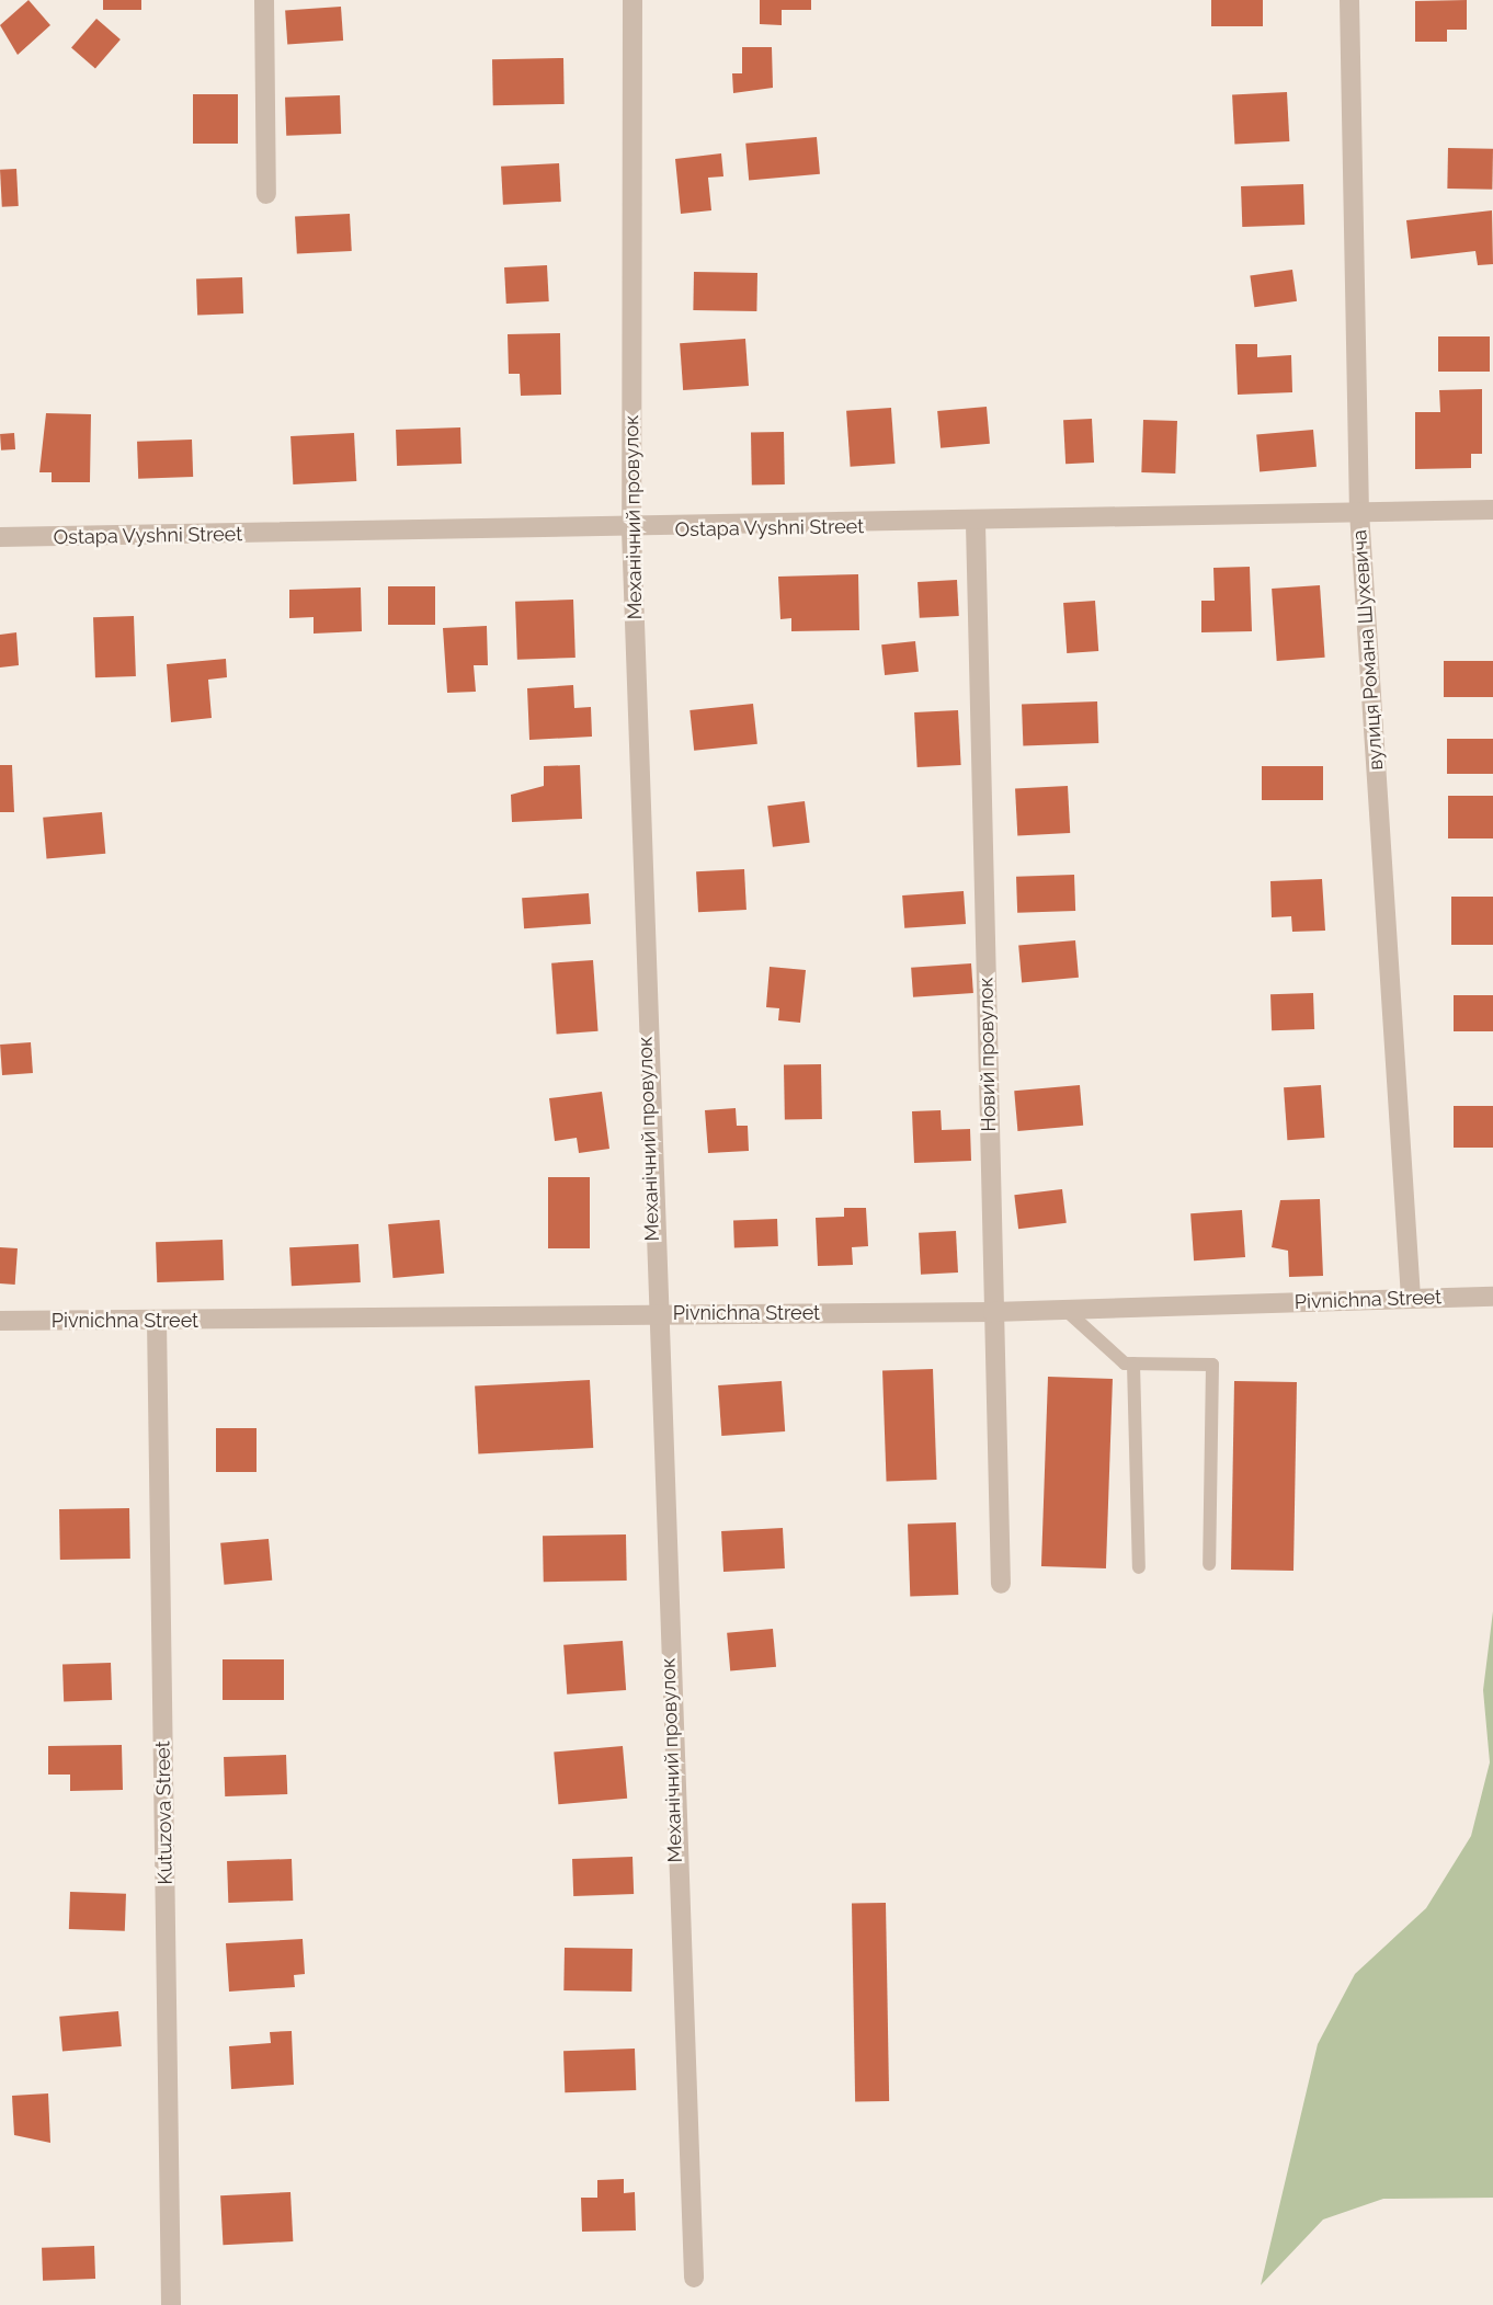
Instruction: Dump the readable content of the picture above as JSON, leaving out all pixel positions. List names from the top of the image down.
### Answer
{
  "streets": {
    "street": [
      "Механічний провулок",
      "Ostapa Vyshni Street",
      "вулиця Романа Шухевича",
      "Новий провулок",
      "Pivnichna Street",
      "Kutuzova Street"
    ]
  },
  "crossings": [
    ["Механічний провулок", "Ostapa Vyshni Street"],
    ["Механічний провулок", "Pivnichna Street"],
    ["Ostapa Vyshni Street", "вулиця Романа Шухевича"],
    ["Ostapa Vyshni Street", "Новий провулок"],
    ["вулиця Романа Шухевича", "Pivnichna Street"],
    ["Новий провулок", "Pivnichna Street"],
    ["Pivnichna Street", "Kutuzova Street"]
  ]
}
